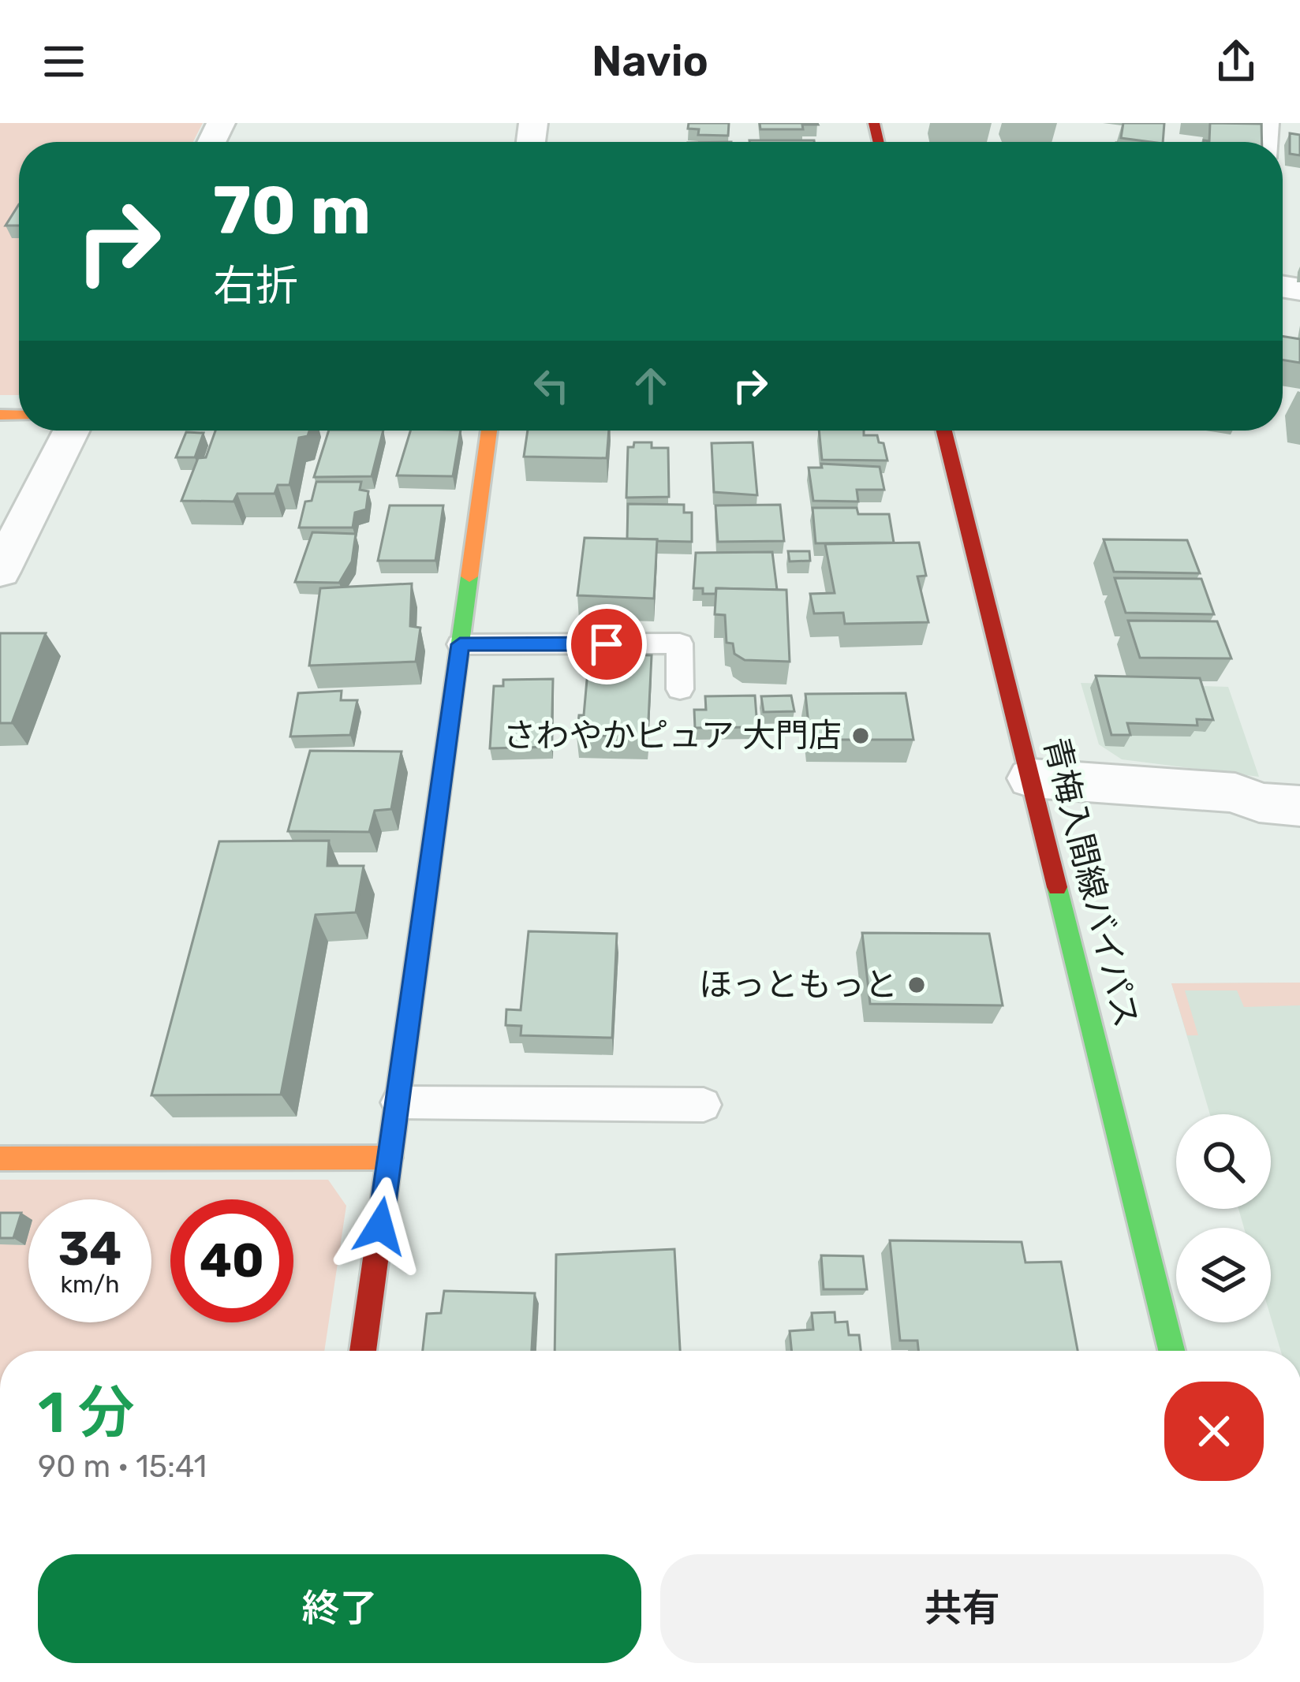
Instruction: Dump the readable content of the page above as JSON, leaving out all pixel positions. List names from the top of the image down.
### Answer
{
  "streets": {
    "street": ["青梅入間線バイパス"]
  },
  "places": ["さわやかピュア 大門店", "ほっともっと"],
  "page": {
    "header": "Navio",
    "turn": ["70 m", "右折"],
    "speed": "34 km/h",
    "limit": "40",
    "heading": ["1 分", "90 m · 15:41"],
    "buttons": ["終了", "共有"]
  }
}
